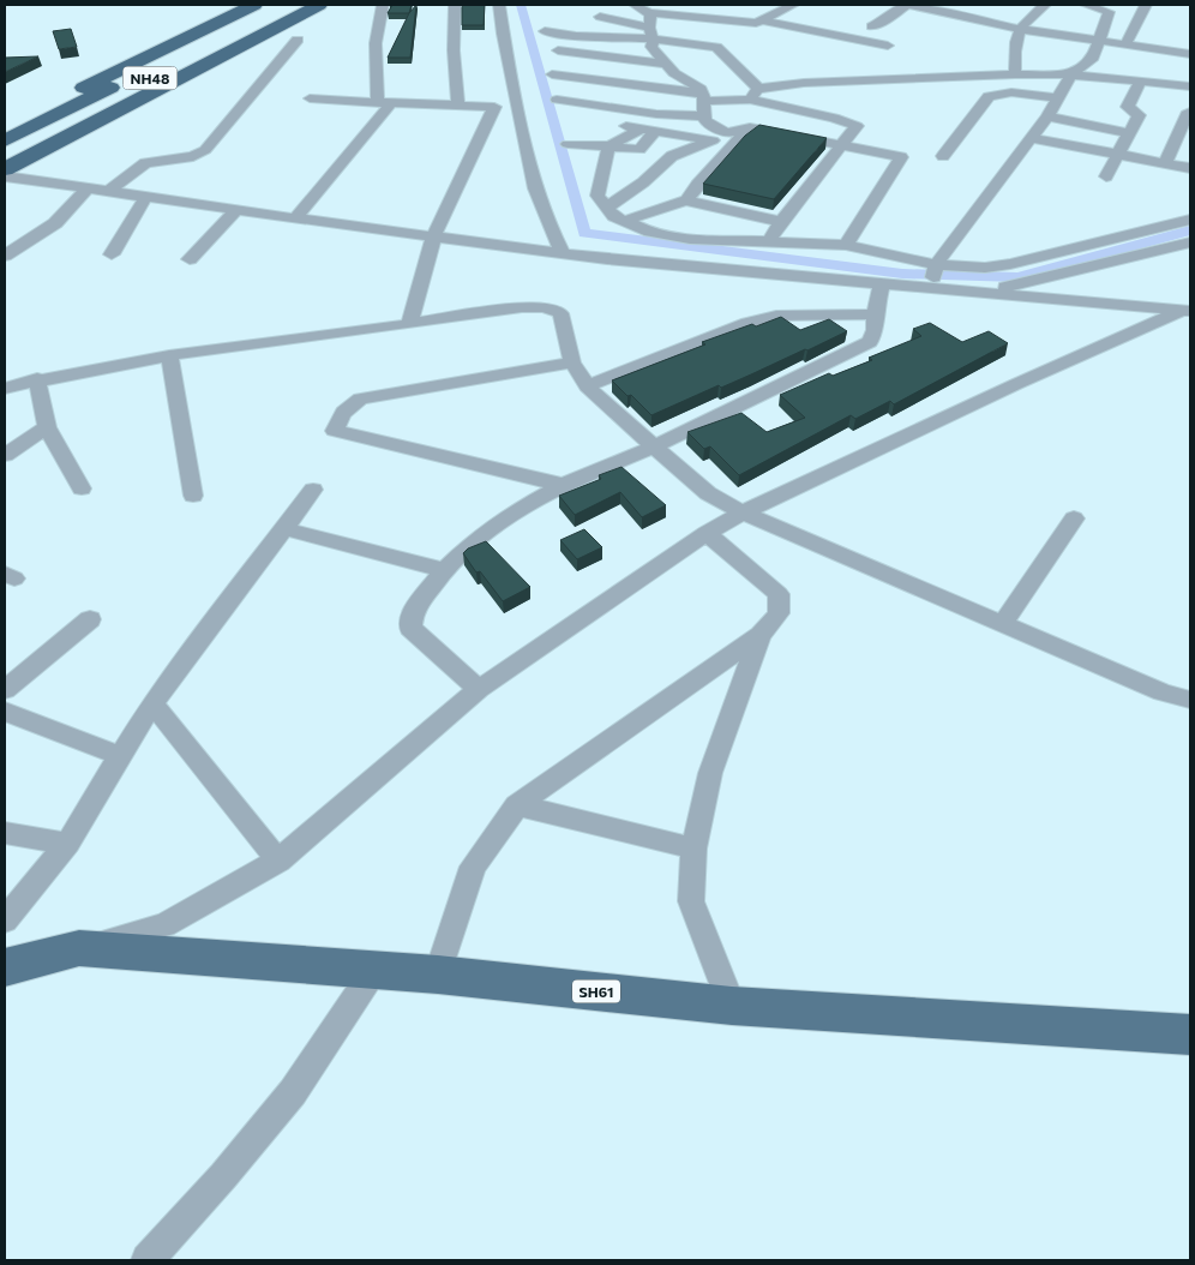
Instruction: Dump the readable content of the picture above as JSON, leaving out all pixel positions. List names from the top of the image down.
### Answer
{
  "streets": {
    "highway": ["NH48"],
    "main road": ["SH61"]
  }
}
